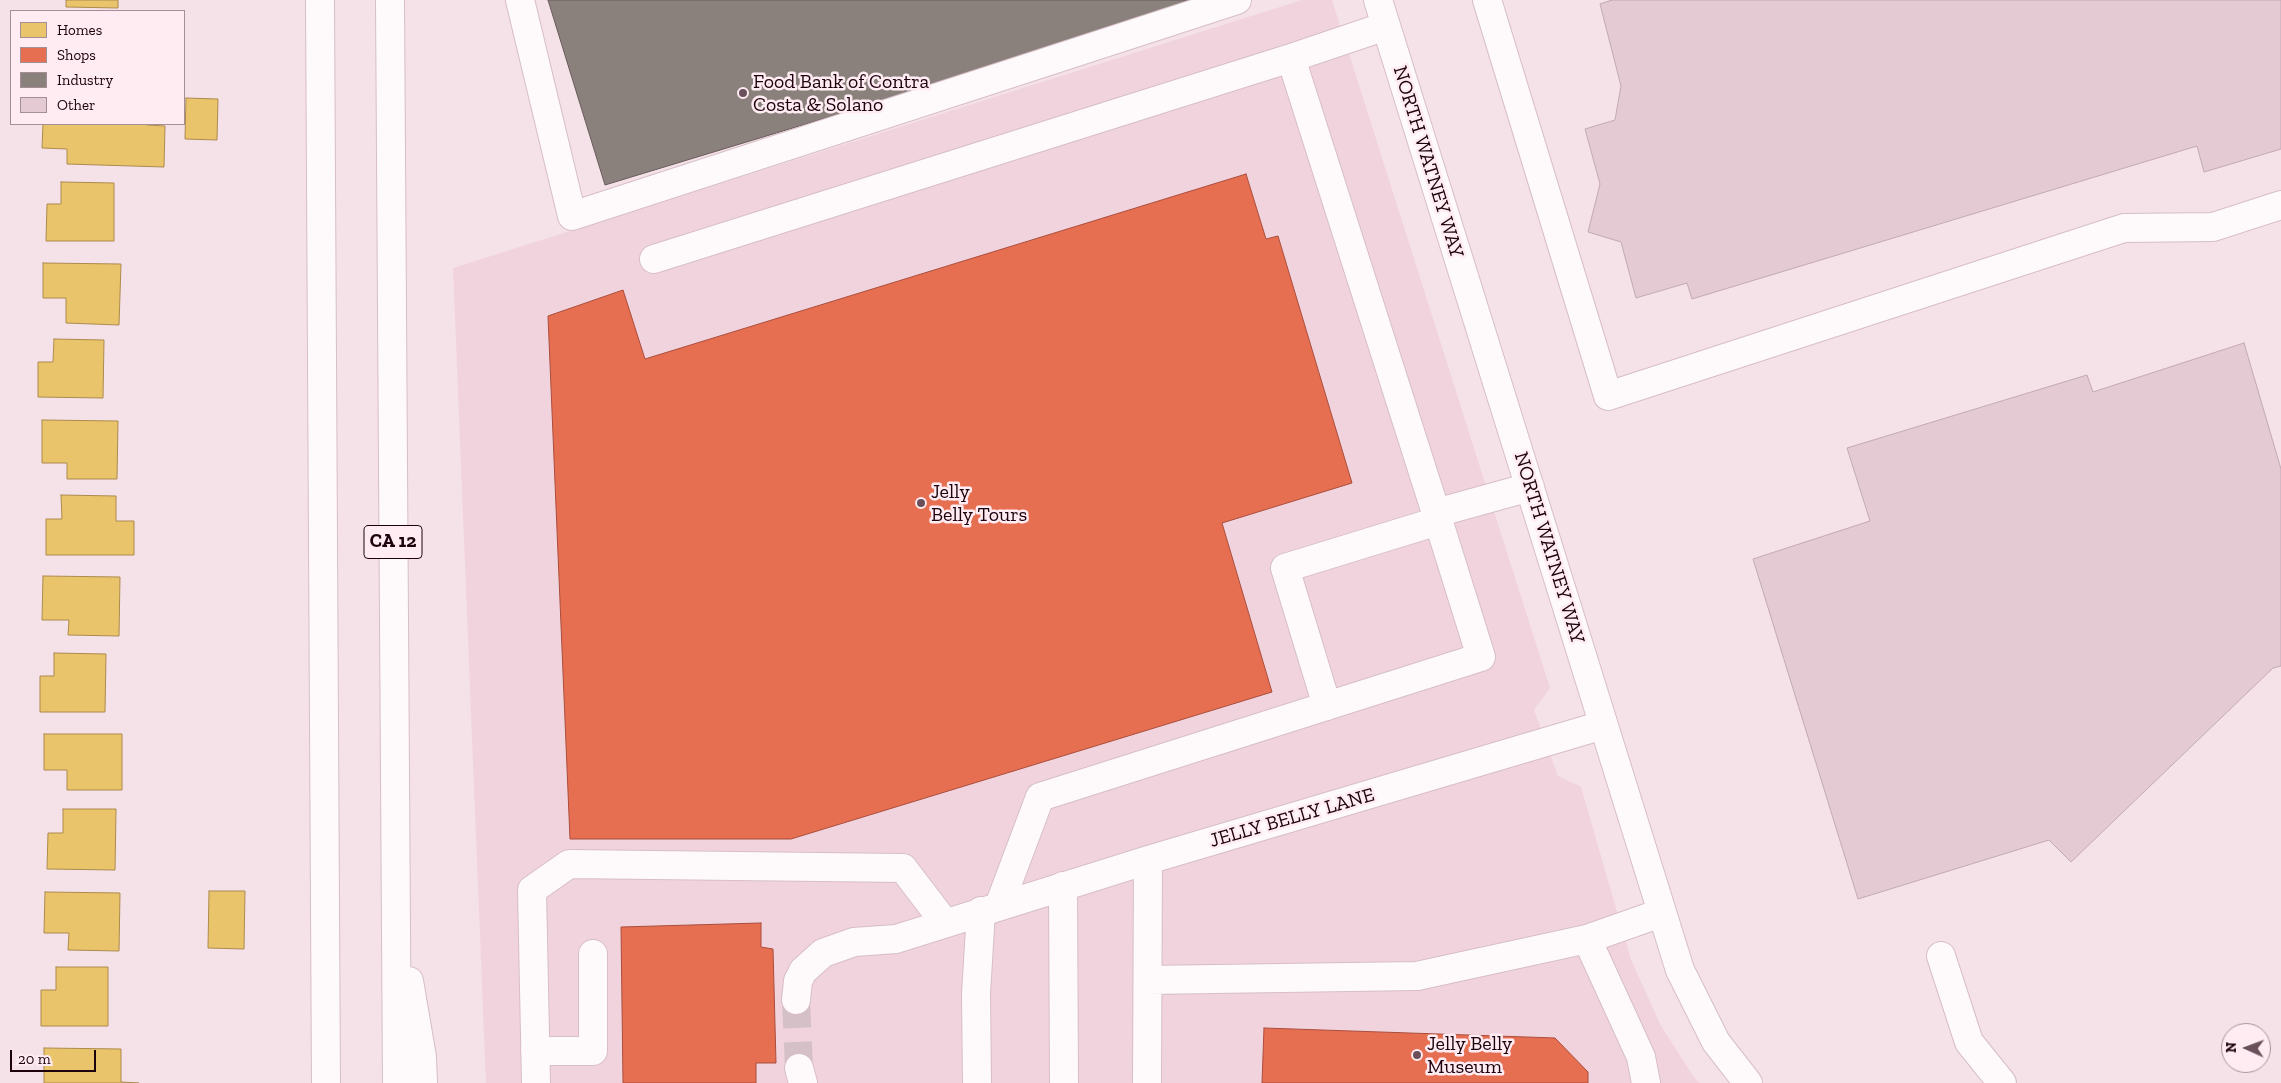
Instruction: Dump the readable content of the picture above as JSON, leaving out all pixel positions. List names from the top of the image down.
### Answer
{
  "streets": {
    "main road": ["NORTH WATNEY WAY", "CA 12", "JELLY BELLY LANE"]
  },
  "crossings": [
    ["NORTH WATNEY WAY", "JELLY BELLY LANE"]
  ],
  "places": ["Food Bank of Contra Costa & Solano", "Jelly Belly Tours", "Jelly Belly Museum"],
  "legend": [
    "Homes",
    "Shops",
    "Industry",
    "Other"
  ],
  "scale_bar": "20 m",
  "north": "left"
}
